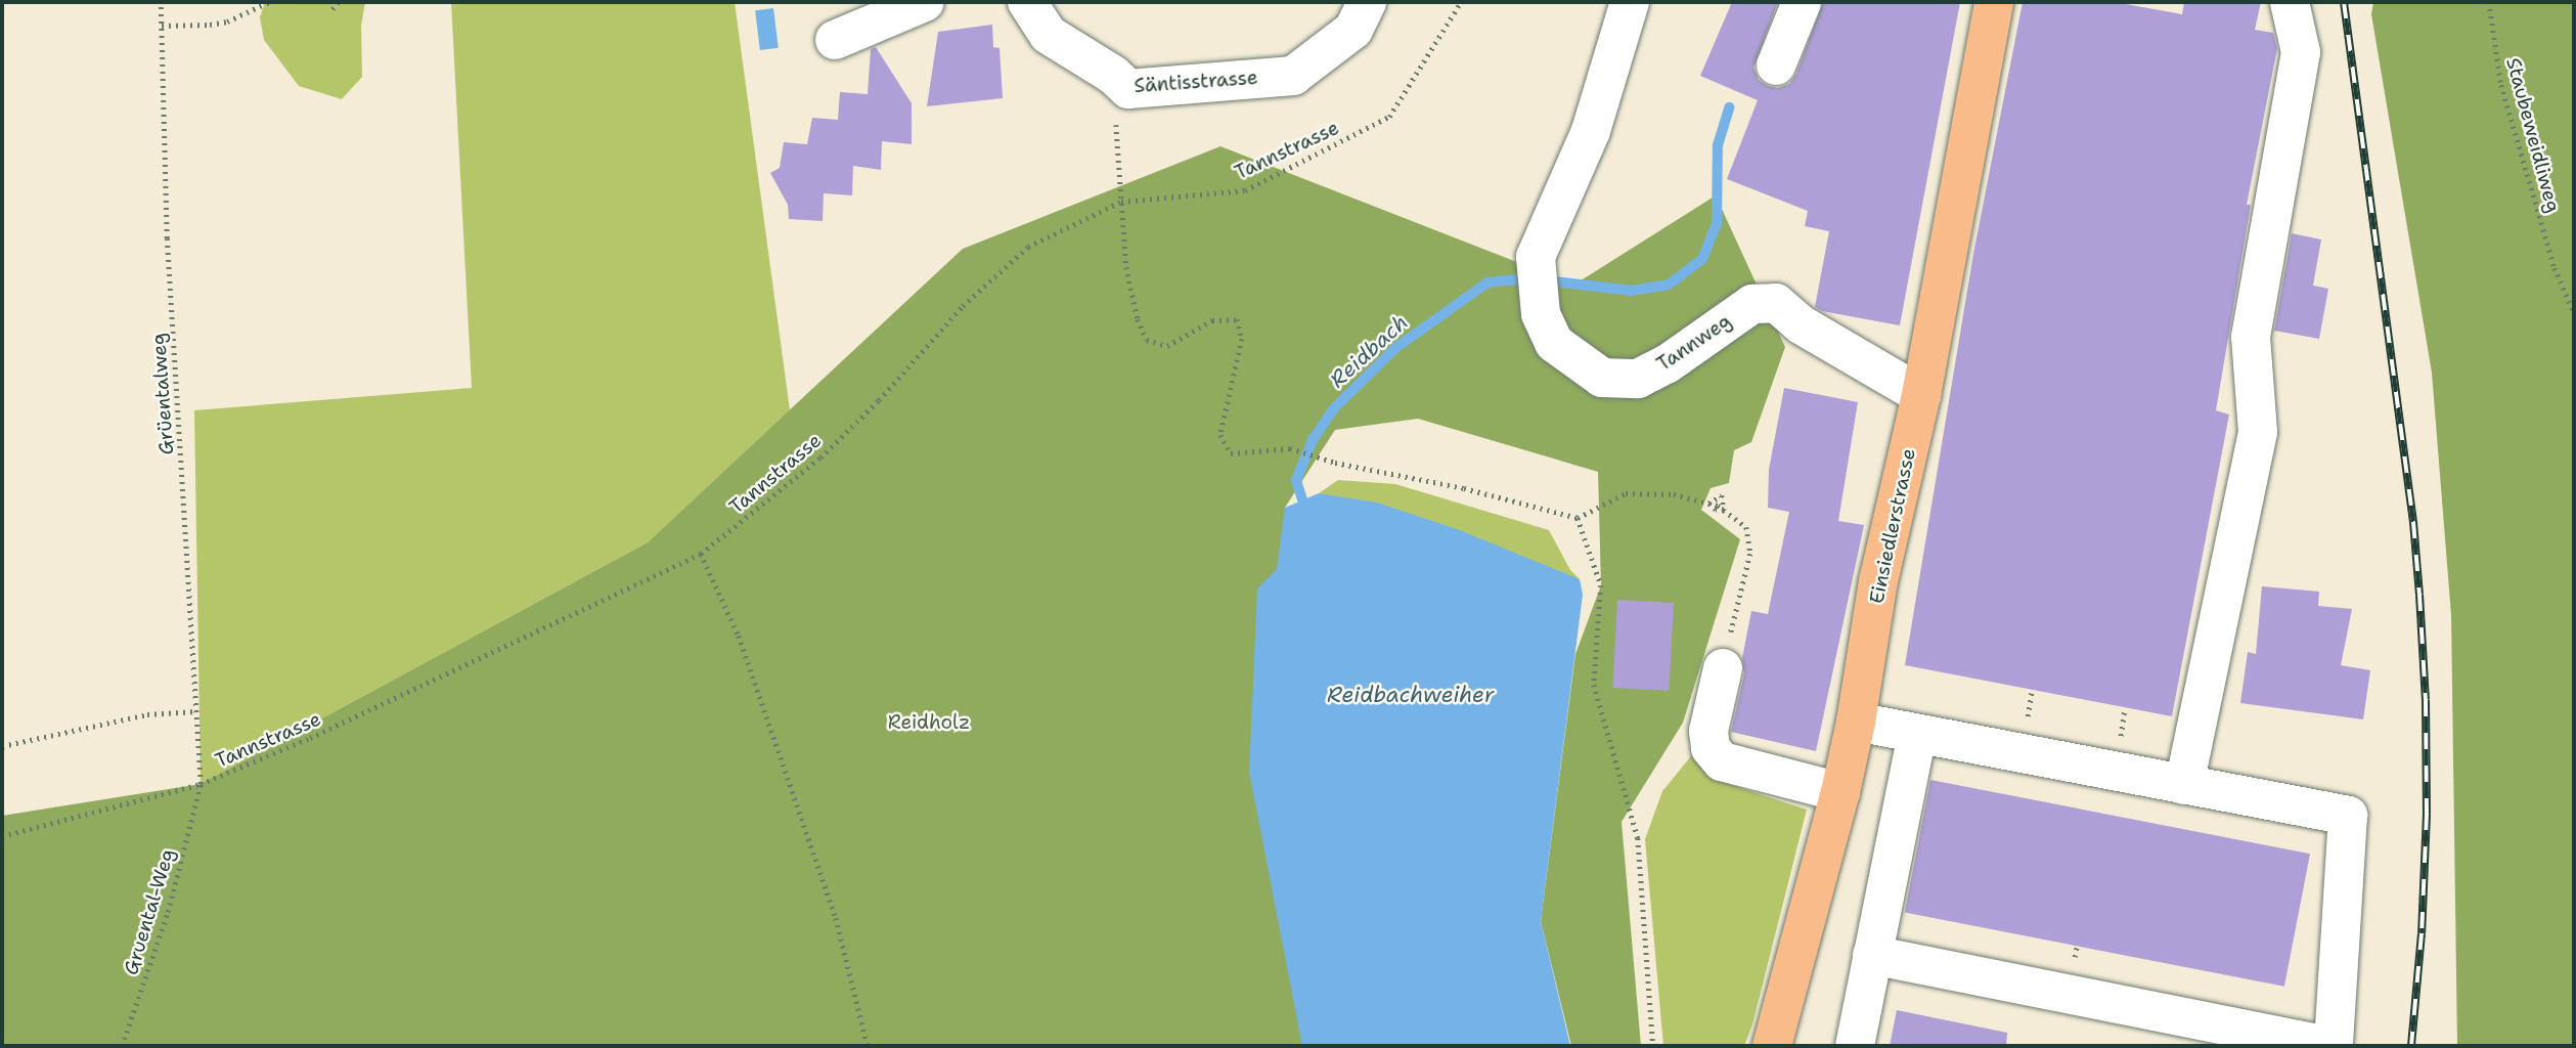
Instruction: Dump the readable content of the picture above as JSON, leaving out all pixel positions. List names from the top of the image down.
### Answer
{
  "streets": {
    "main road": ["Einsiedlerstrasse"],
    "street": ["Säntisstrasse", "Tannweg"],
    "path": [
      "Staubeweidliweg",
      "Tannstrasse",
      "Grüentalweg",
      "Gruental-Weg"
    ]
  },
  "crossings": [
    ["Tannstrasse", "Grüentalweg"],
    ["Tannstrasse", "Gruental-Weg"],
    ["Tannweg", "Einsiedlerstrasse"],
    ["Grüentalweg", "Gruental-Weg"]
  ],
  "water": ["Reidbach", "Reidbachweiher"],
  "parks": ["Reidholz"]
}
